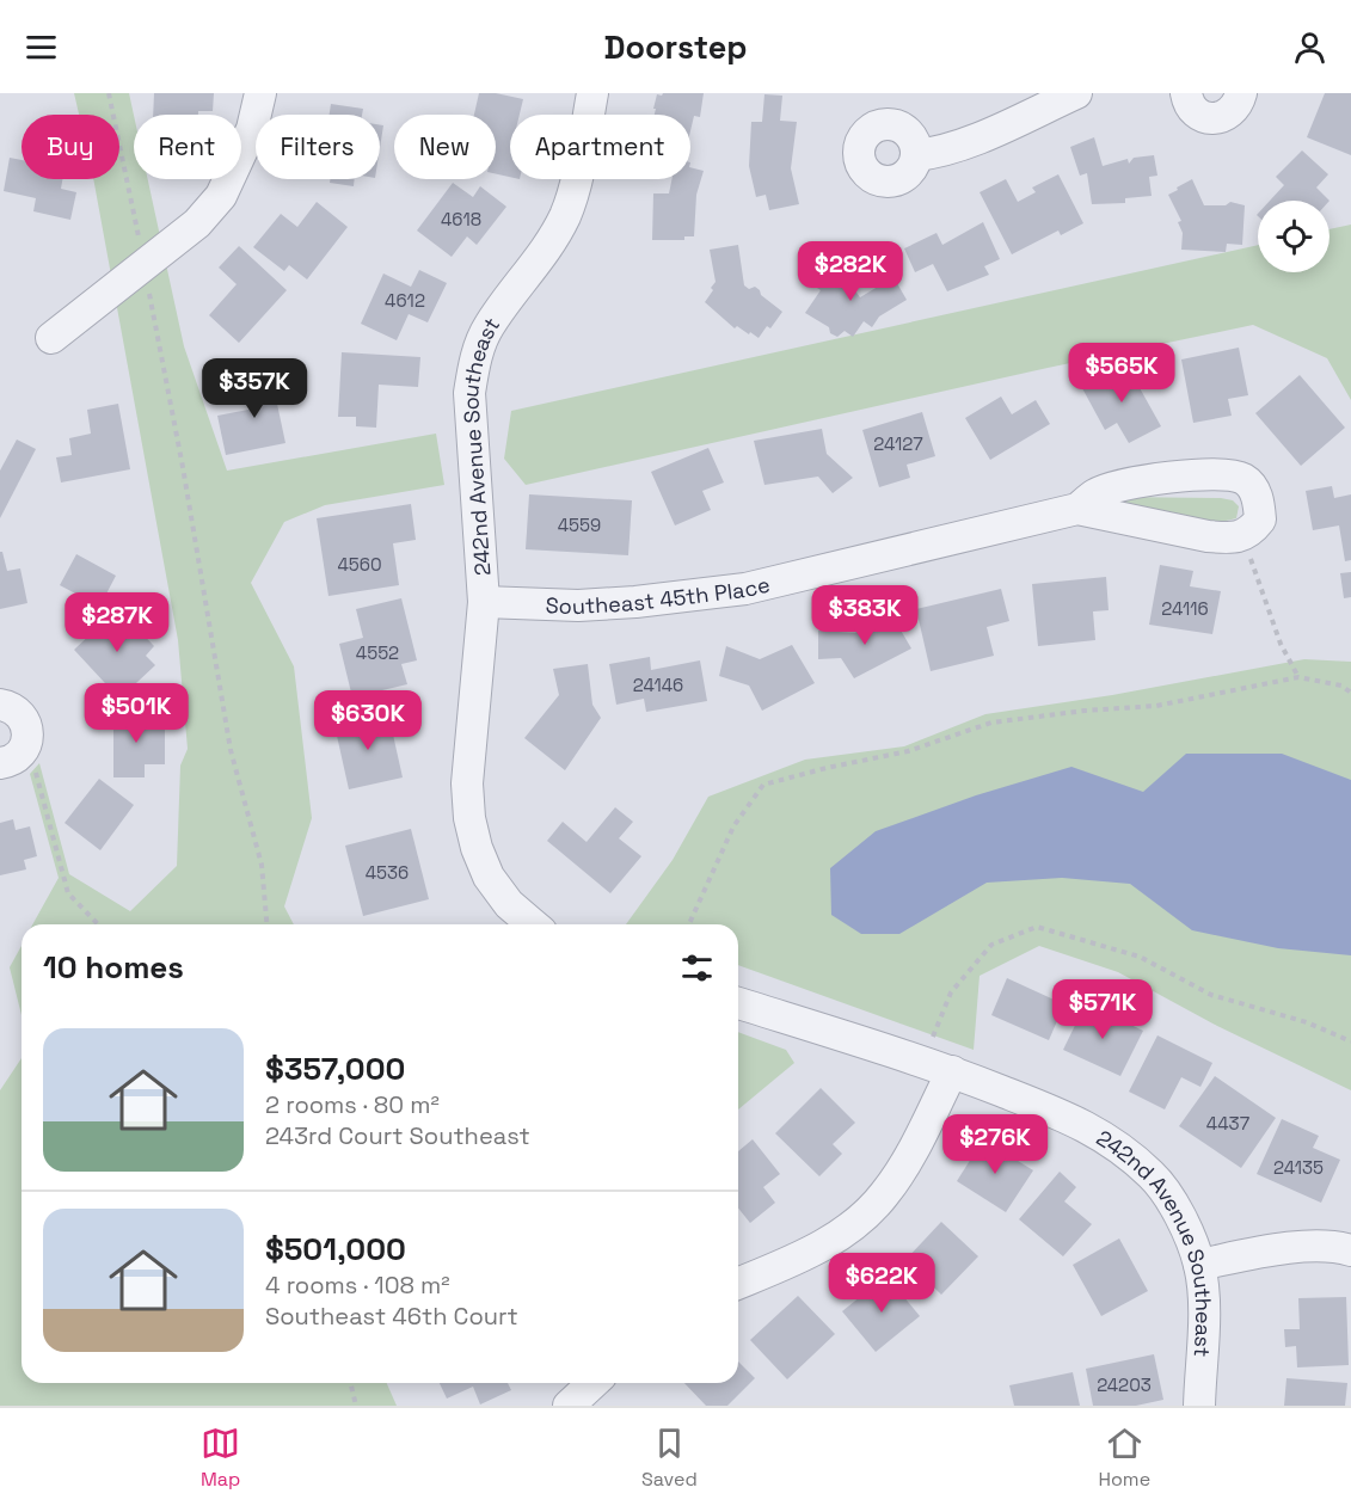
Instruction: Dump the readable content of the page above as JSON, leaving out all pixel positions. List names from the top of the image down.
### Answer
{
  "streets": {
    "street": ["242nd Avenue Southeast", "Southeast 45th Place"]
  },
  "crossings": [
    ["242nd Avenue Southeast", "Southeast 45th Place"]
  ],
  "house_numbers": [
    "4618",
    "4612",
    "24127",
    "4559",
    "4560",
    "24116",
    "4552",
    "24146",
    "4536",
    "4437",
    "24135",
    "24203"
  ],
  "page": {
    "header": "Doorstep",
    "chip": [
      "Buy",
      "Rent",
      "Filters",
      "New",
      "Apartment"
    ],
    "price": [
      "$282K",
      "$565K",
      "$357K",
      "$383K",
      "$287K",
      "$501K",
      "$630K",
      "$571K",
      "$276K",
      "$622K"
    ],
    "heading": "10 homes",
    "list": [
      {
        "name": "$357,000",
        "note": "2 rooms · 80 m² · 243rd Court Southeast"
      },
      {
        "name": "$501,000",
        "note": "4 rooms · 108 m² · Southeast 46th Court"
      }
    ],
    "tabs": ["Map", "Saved", "Home"]
  }
}
